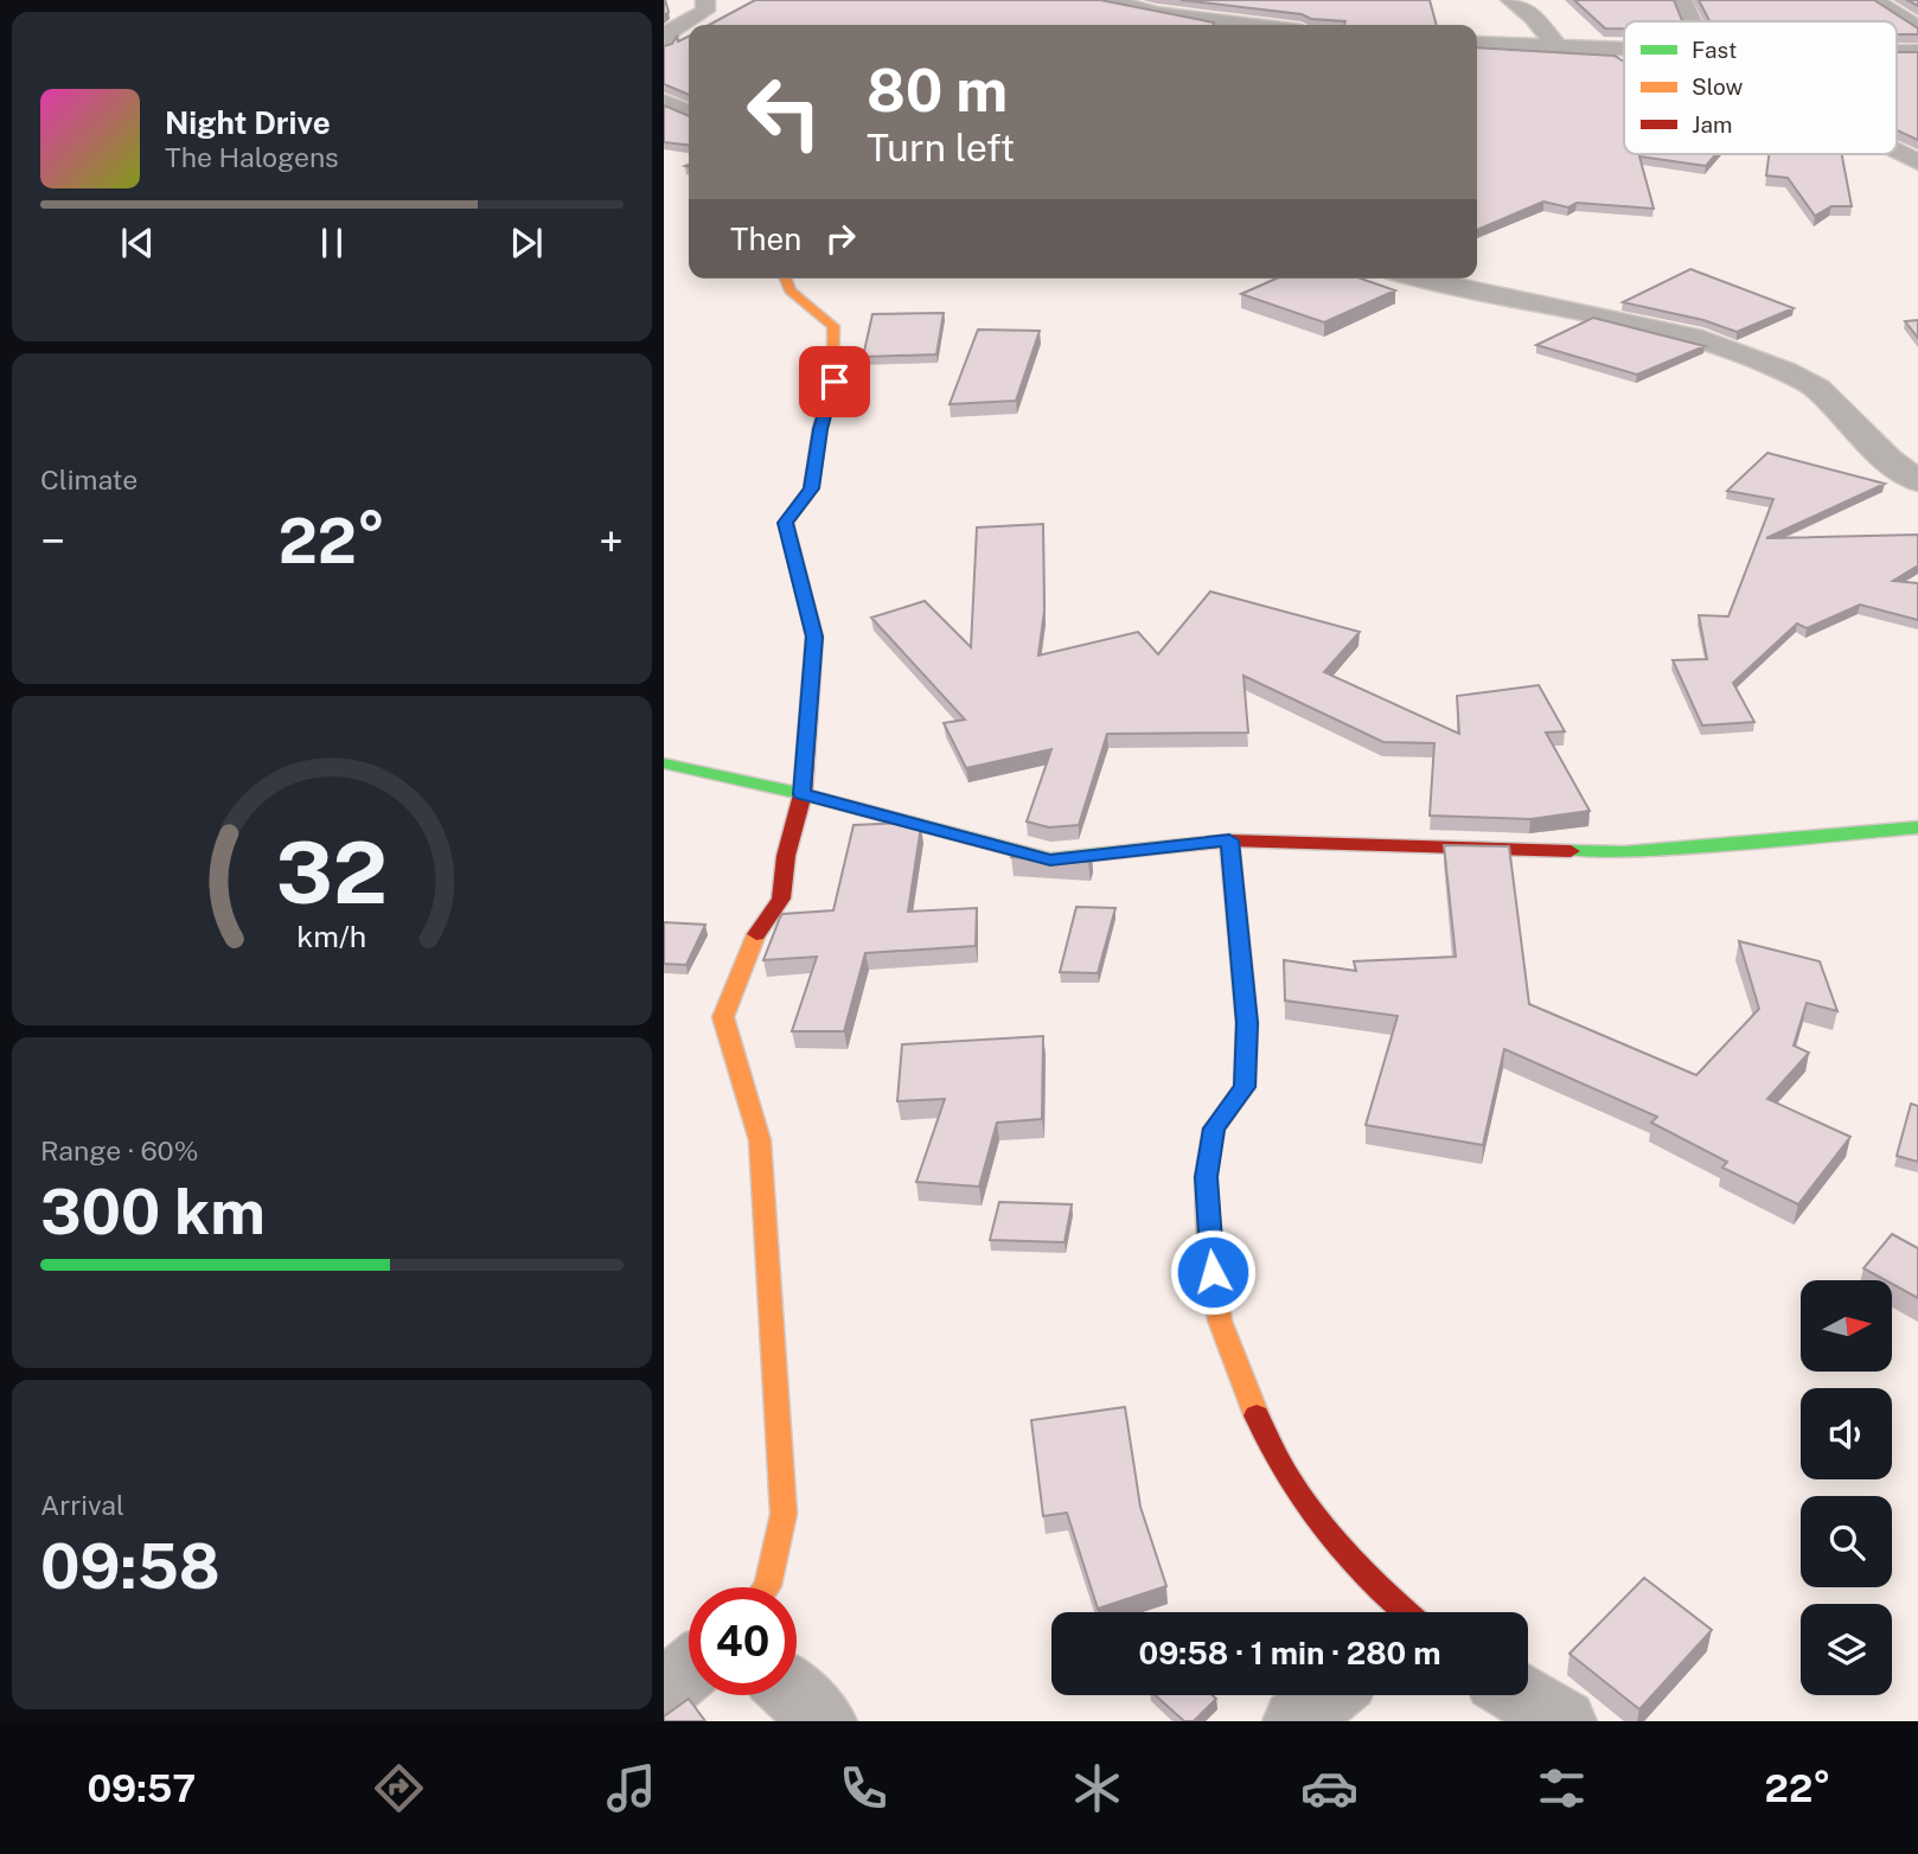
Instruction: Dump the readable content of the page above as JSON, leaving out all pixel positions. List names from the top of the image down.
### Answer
{
  "legend": ["Fast", "Slow", "Jam"],
  "north": "right",
  "page": {
    "turn": ["80 m", "Turn left"],
    "song": ["Night Drive", "The Halogens"],
    "then": "Then",
    "tile": [
      "Climate",
      ["Range · 60%", "300 km"],
      ["Arrival", "09:58"]
    ],
    "heat": ["−", "22°", "+"],
    "limit": "40",
    "trip": "09:58 · 1 min · 280 m",
    "tabs": ["09:57", "22°"],
    "gauge": ["32", "km/h"]
  }
}
